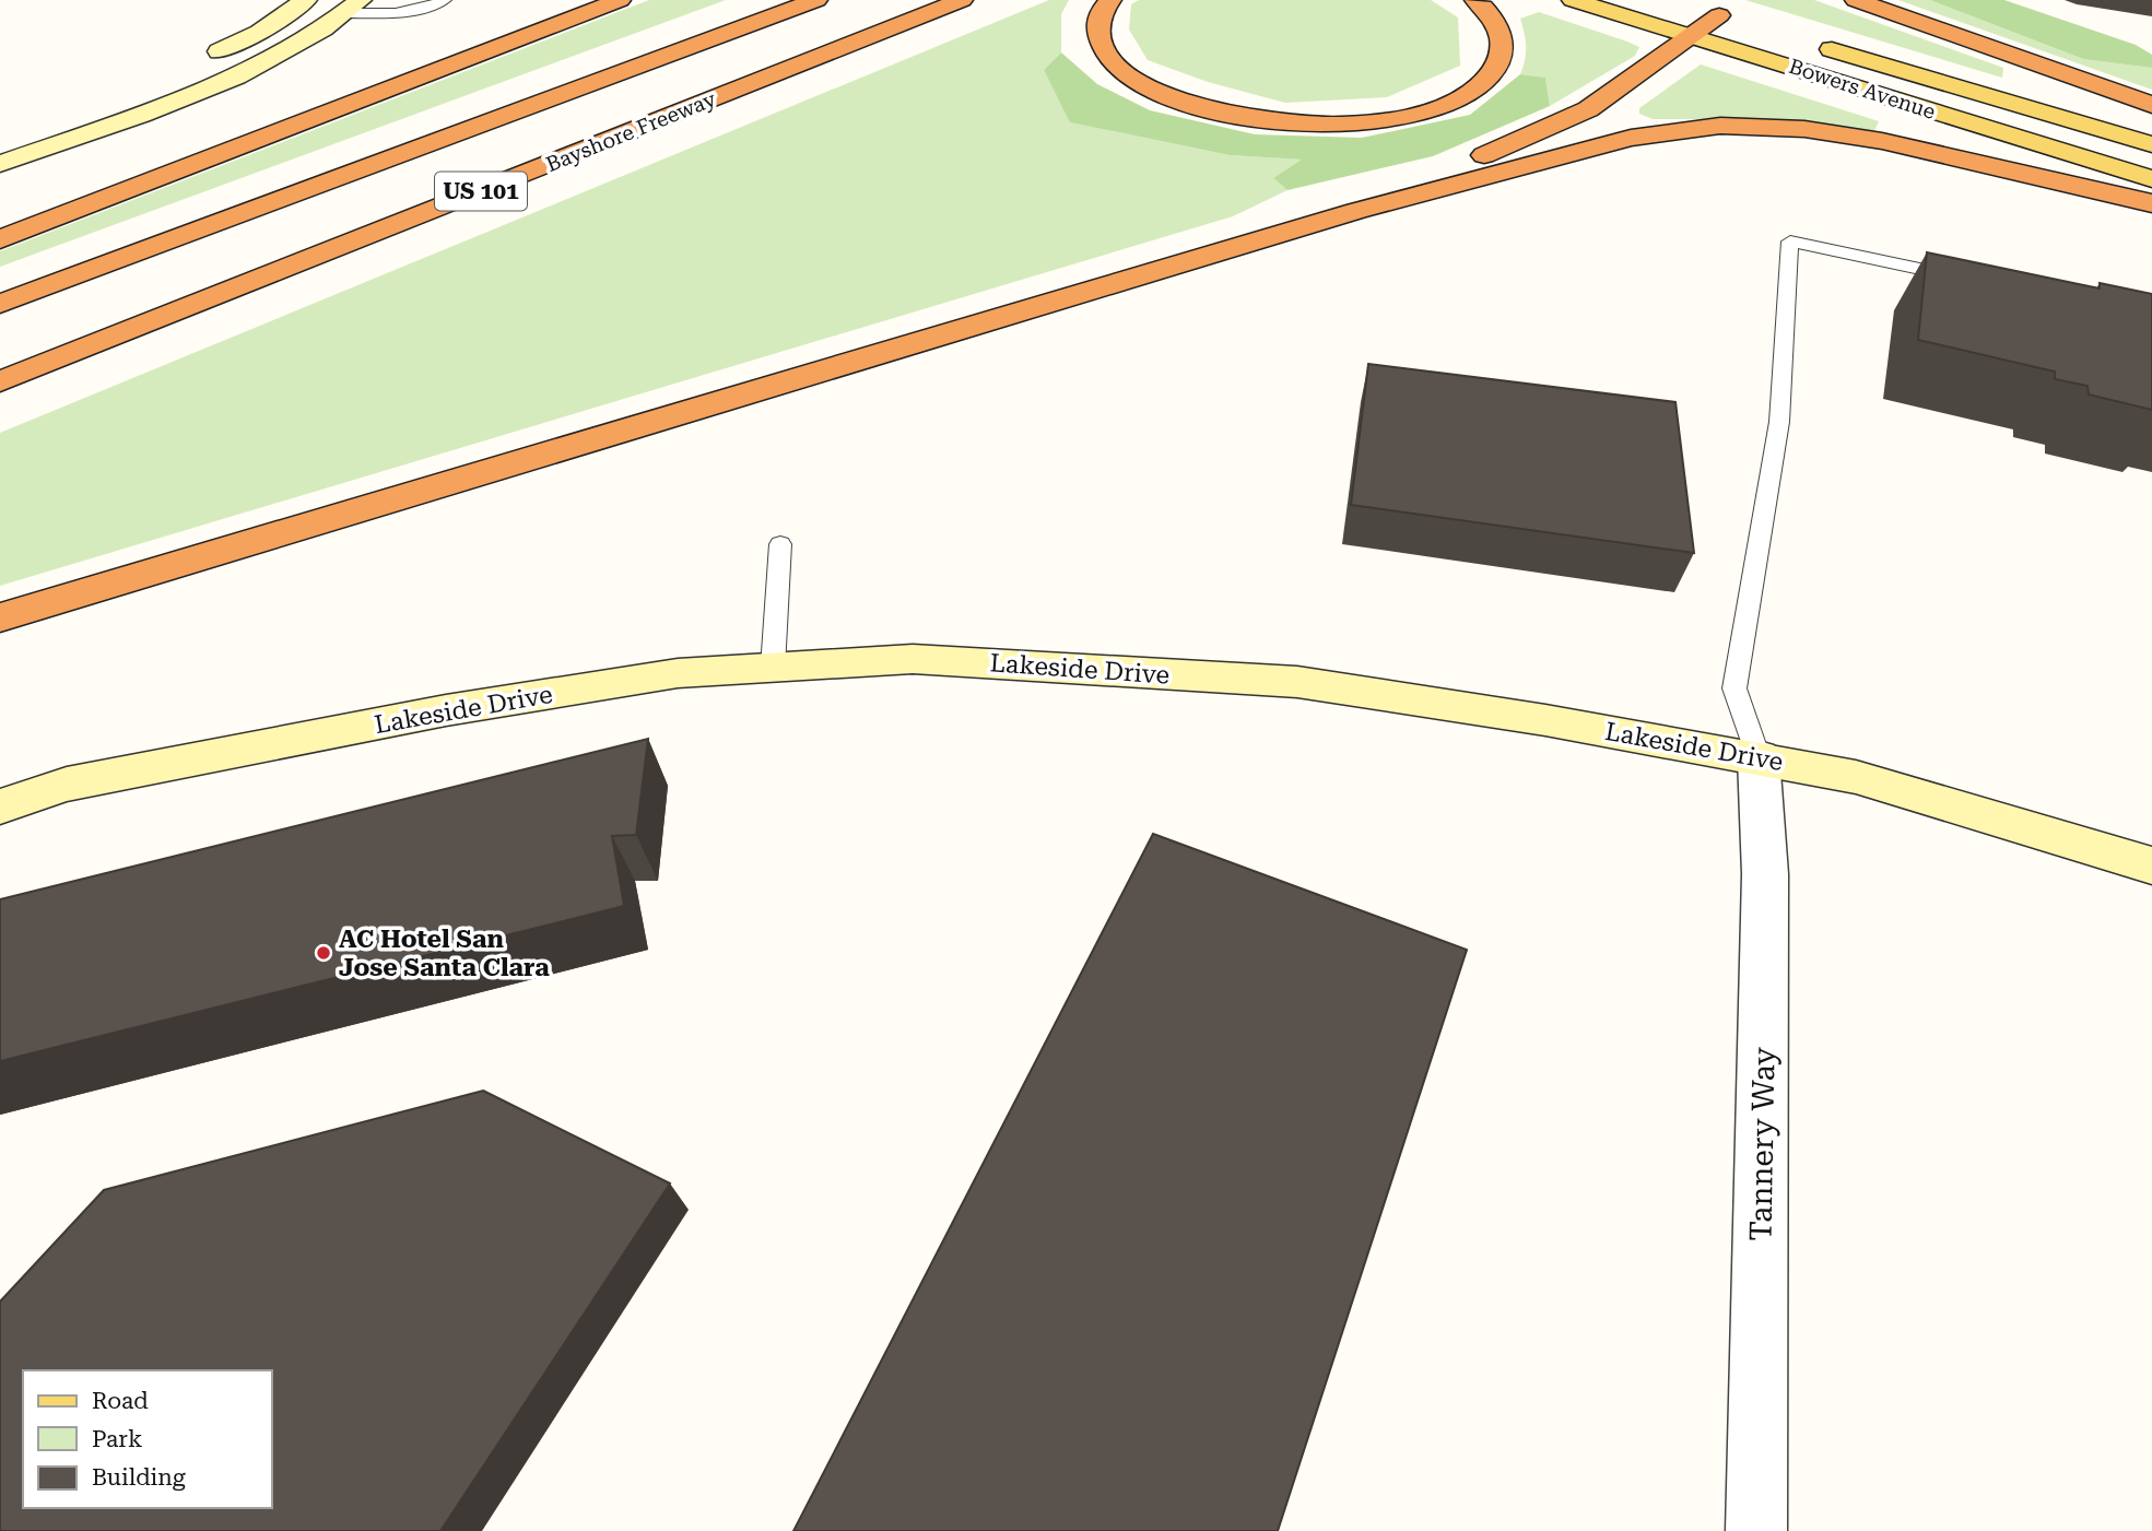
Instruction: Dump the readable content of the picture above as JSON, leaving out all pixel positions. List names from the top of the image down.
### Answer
{
  "streets": {
    "highway": ["Bayshore Freeway", "US 101"],
    "main road": ["Bowers Avenue"],
    "street": ["Lakeside Drive", "Tannery Way"]
  },
  "crossings": [
    ["Lakeside Drive", "Tannery Way"]
  ],
  "places": ["AC Hotel San Jose Santa Clara"],
  "legend": ["Road", "Park", "Building"]
}
